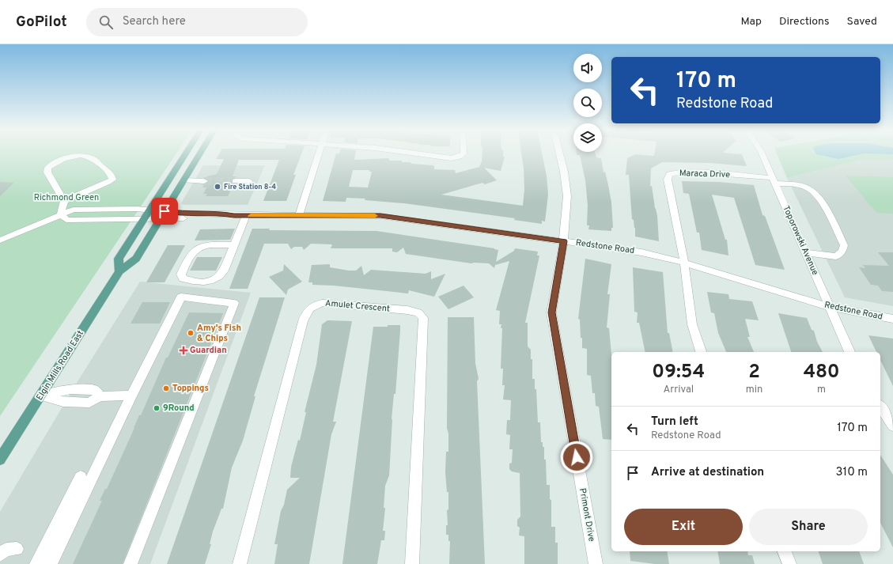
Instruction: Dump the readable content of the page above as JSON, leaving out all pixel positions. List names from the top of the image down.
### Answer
{
  "streets": {
    "main road": ["Elgin Mills Road East"],
    "street": [
      "Maraca Drive",
      "Toporowski Avenue",
      "Redstone Road",
      "Amulet Crescent",
      "Primont Drive"
    ]
  },
  "crossings": [
    ["Maraca Drive", "Toporowski Avenue"],
    ["Maraca Drive", "Redstone Road"],
    ["Toporowski Avenue", "Redstone Road"],
    ["Redstone Road", "Elgin Mills Road East"],
    ["Redstone Road", "Primont Drive"]
  ],
  "parks": ["Richmond Green"],
  "places": {
    "other": [
      "Fire Station 8-4",
      "Amy's Fish & Chips",
      "Toppings",
      "9Round"
    ],
    "health": ["Guardian"]
  },
  "page": {
    "header": "GoPilot",
    "search": "Search here",
    "nav": ["Map", "Directions", "Saved"],
    "turn": ["170 m", "Redstone Road"],
    "eta": [
      "09:54",
      "Arrival",
      "2",
      "min",
      "480",
      "m"
    ],
    "list": [
      {
        "name": "Turn left",
        "note": "Redstone Road",
        "value": "170 m"
      },
      {
        "name": "Arrive at destination",
        "value": "310 m"
      }
    ],
    "buttons": ["Exit", "Share"]
  }
}
